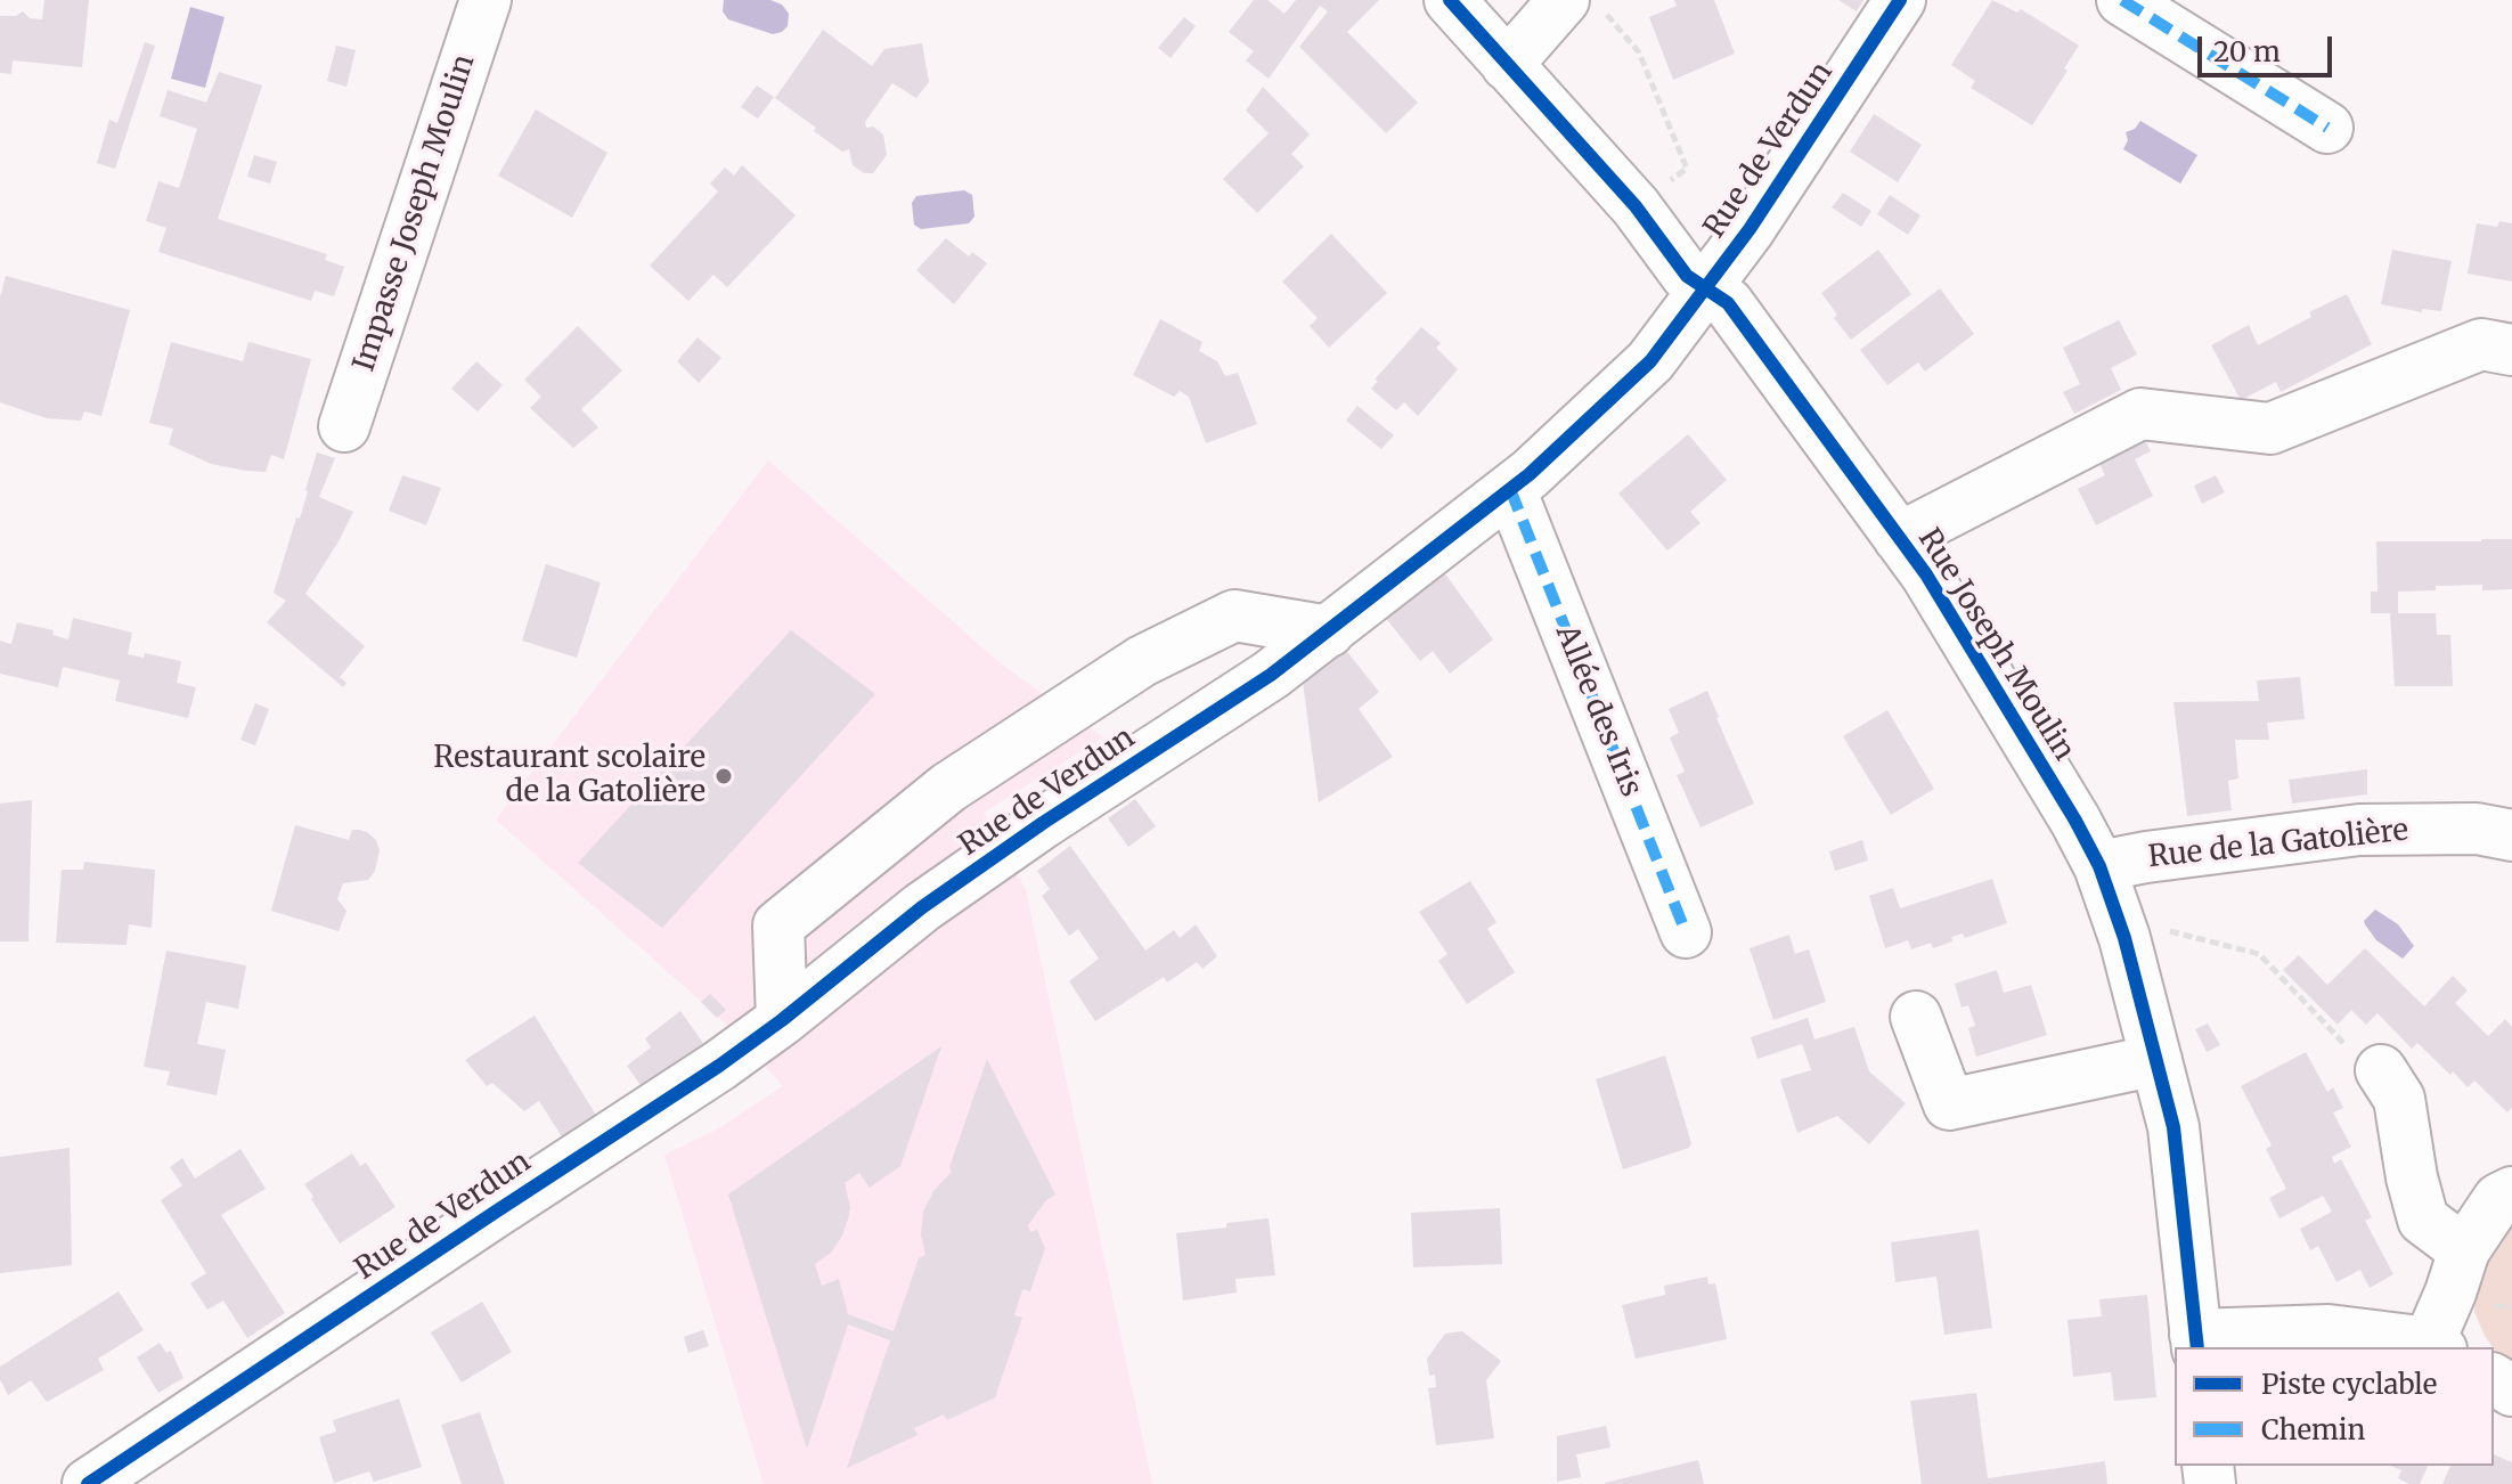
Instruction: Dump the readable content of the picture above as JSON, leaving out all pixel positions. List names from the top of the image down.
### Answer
{
  "streets": {
    "street": [
      "Rue de Verdun",
      "Impasse Joseph Moulin",
      "Rue Joseph Moulin",
      "Allée des Iris",
      "Rue de la Gatolière"
    ]
  },
  "crossings": [
    ["Rue de Verdun", "Rue Joseph Moulin"],
    ["Rue de Verdun", "Allée des Iris"],
    ["Rue Joseph Moulin", "Rue de la Gatolière"]
  ],
  "places": ["Restaurant scolaire de la Gatolière"],
  "legend": ["Piste cyclable", "Chemin"],
  "scale_bar": "20 m"
}
